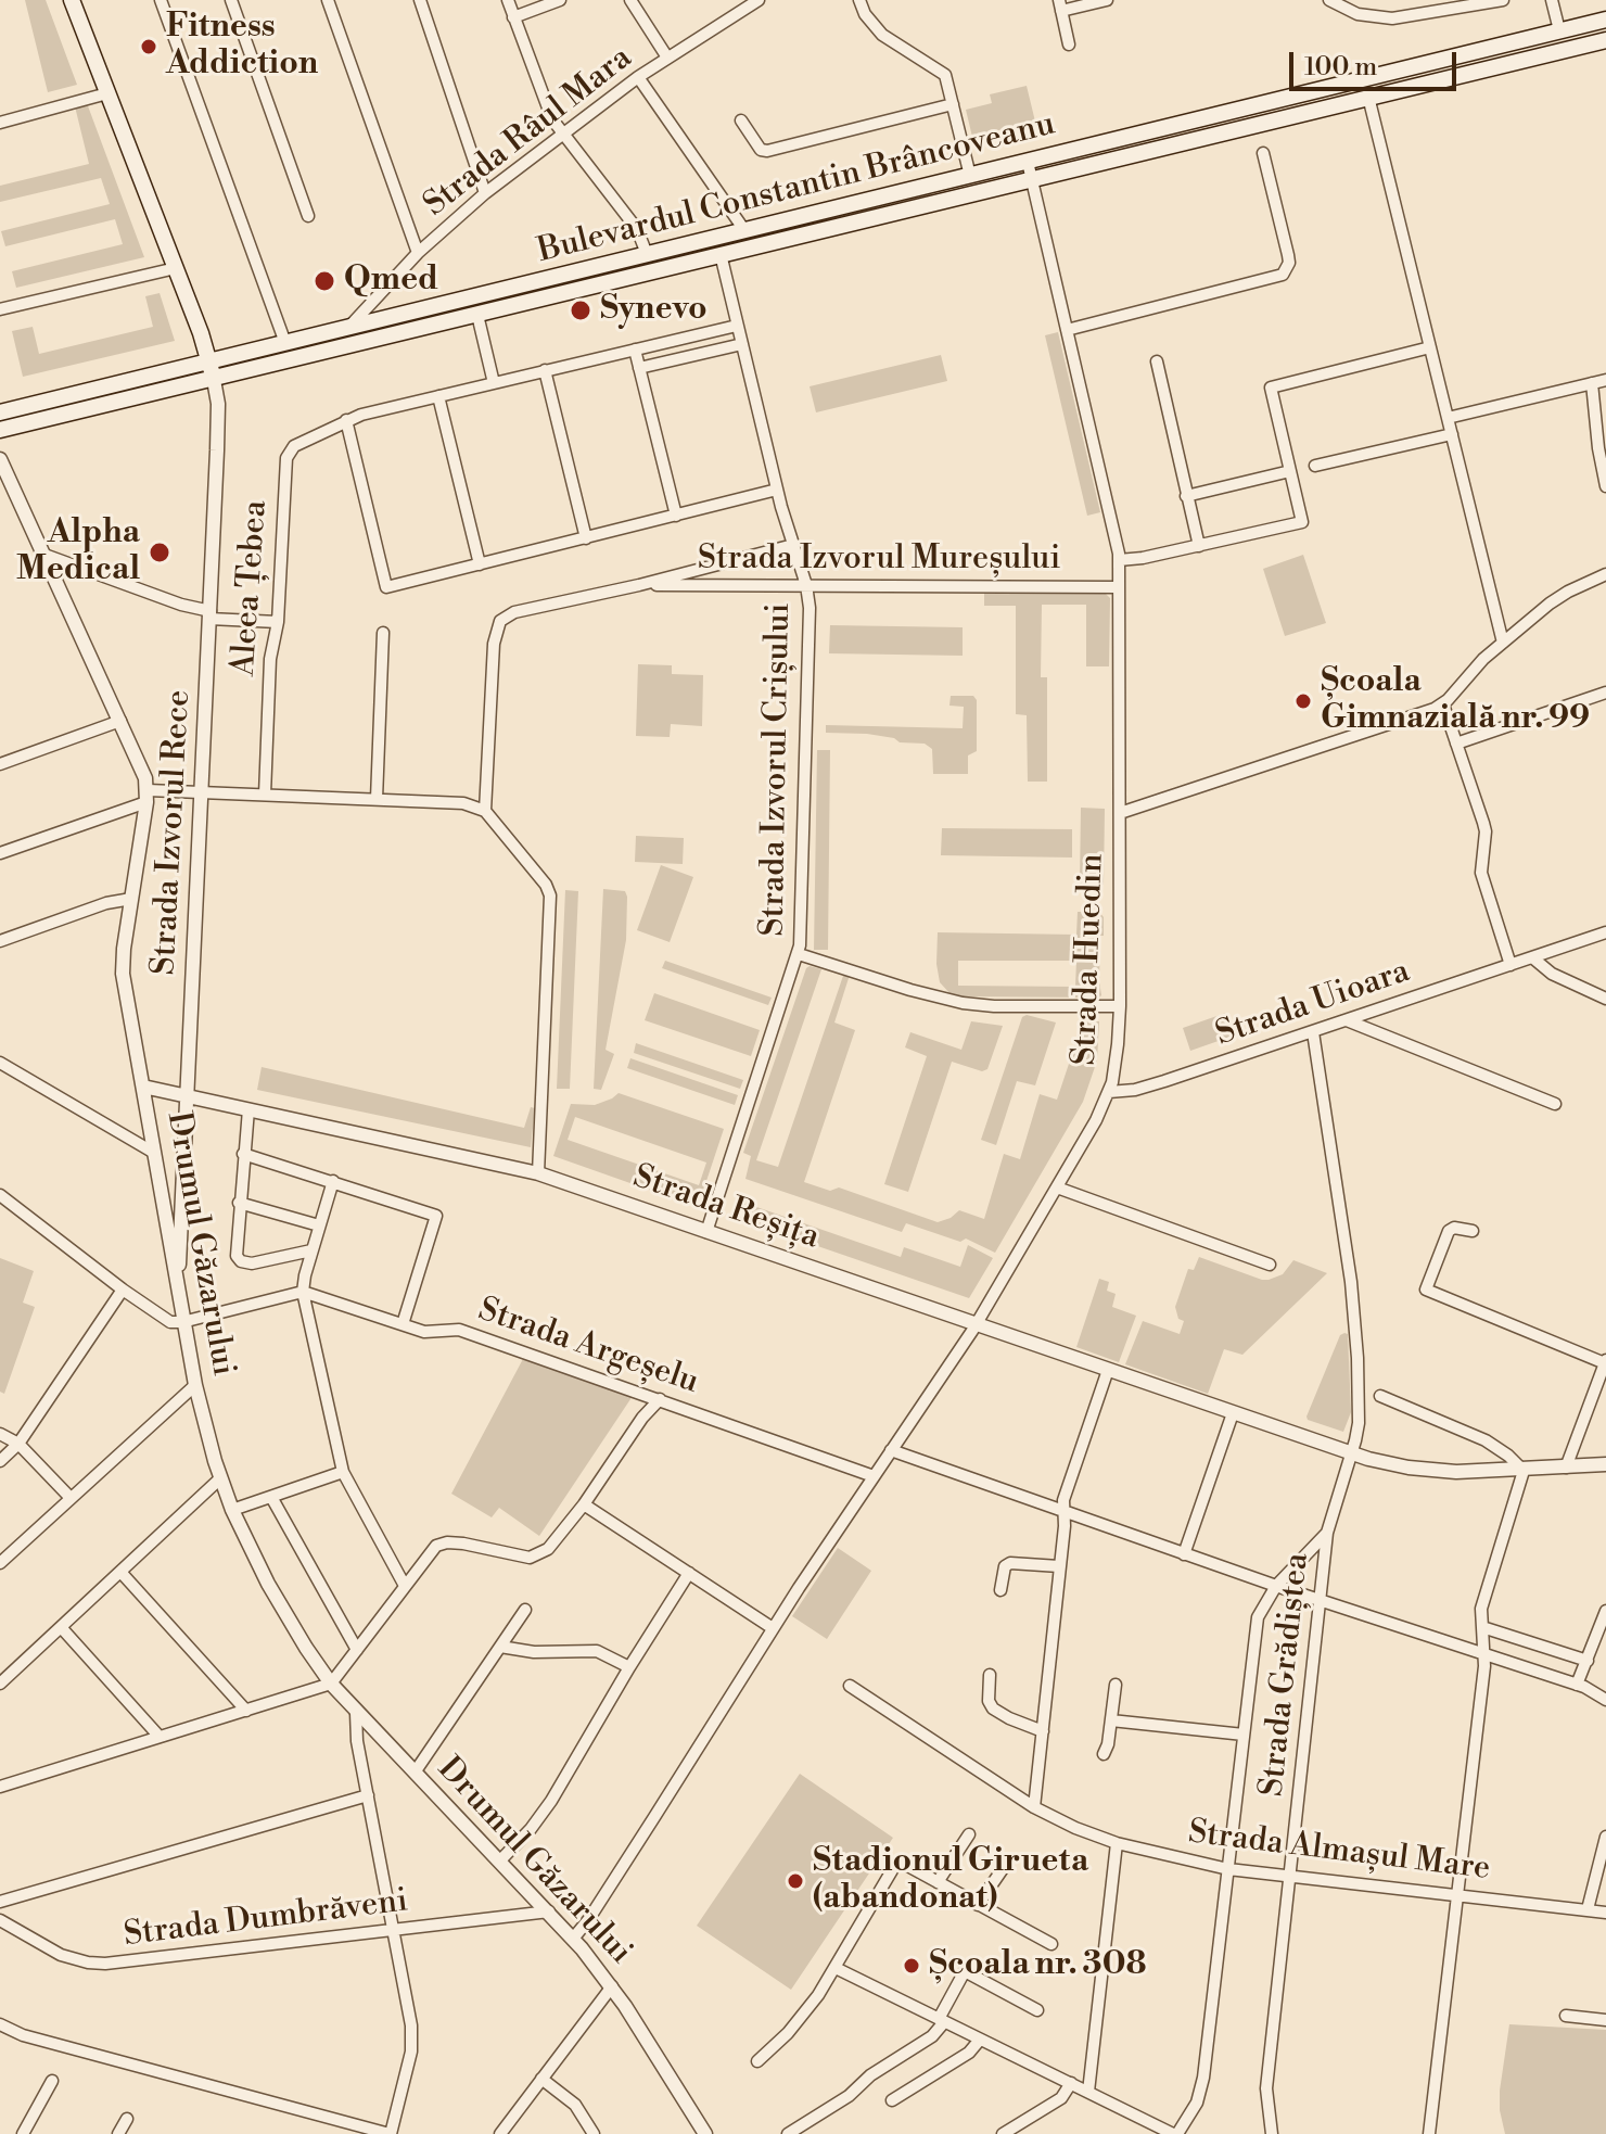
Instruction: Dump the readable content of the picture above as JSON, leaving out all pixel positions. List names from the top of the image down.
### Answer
{
  "streets": {
    "main road": ["Bulevardul Constantin Brâncoveanu"],
    "street": [
      "Strada Râul Mara",
      "Strada Izvorul Mureșului",
      "Aleea Țebea",
      "Strada Izvorul Crișului",
      "Strada Izvorul Rece",
      "Strada Huedin",
      "Strada Uioara",
      "Strada Reșița",
      "Drumul Găzarului",
      "Strada Argeșelu",
      "Strada Grădiștea",
      "Strada Almașul Mare",
      "Strada Dumbrăveni"
    ]
  },
  "crossings": [
    ["Strada Râul Mara", "Bulevardul Constantin Brâncoveanu"],
    ["Bulevardul Constantin Brâncoveanu", "Strada Izvorul Crișului"],
    ["Bulevardul Constantin Brâncoveanu", "Strada Izvorul Rece"],
    ["Bulevardul Constantin Brâncoveanu", "Strada Huedin"],
    ["Strada Izvorul Mureșului", "Strada Izvorul Crișului"],
    ["Strada Izvorul Mureșului", "Strada Huedin"],
    ["Aleea Țebea", "Strada Izvorul Crișului"],
    ["Strada Izvorul Crișului", "Strada Reșița"],
    ["Strada Izvorul Rece", "Strada Reșița"],
    ["Strada Izvorul Rece", "Drumul Găzarului"],
    ["Strada Huedin", "Strada Uioara"],
    ["Strada Huedin", "Strada Reșița"],
    ["Strada Huedin", "Drumul Găzarului"],
    ["Strada Huedin", "Strada Argeșelu"],
    ["Strada Uioara", "Strada Grădiștea"],
    ["Strada Reșița", "Drumul Găzarului"],
    ["Strada Reșița", "Strada Grădiștea"],
    ["Drumul Găzarului", "Strada Dumbrăveni"],
    ["Strada Grădiștea", "Strada Almașul Mare"]
  ],
  "places": [
    "Fitness Addiction",
    "Qmed",
    "Synevo",
    "Alpha Medical",
    "Școala Gimnazială nr. 99",
    "Stadionul Girueta (abandonat)",
    "Școala nr. 308"
  ],
  "scale_bar": "100 m"
}
